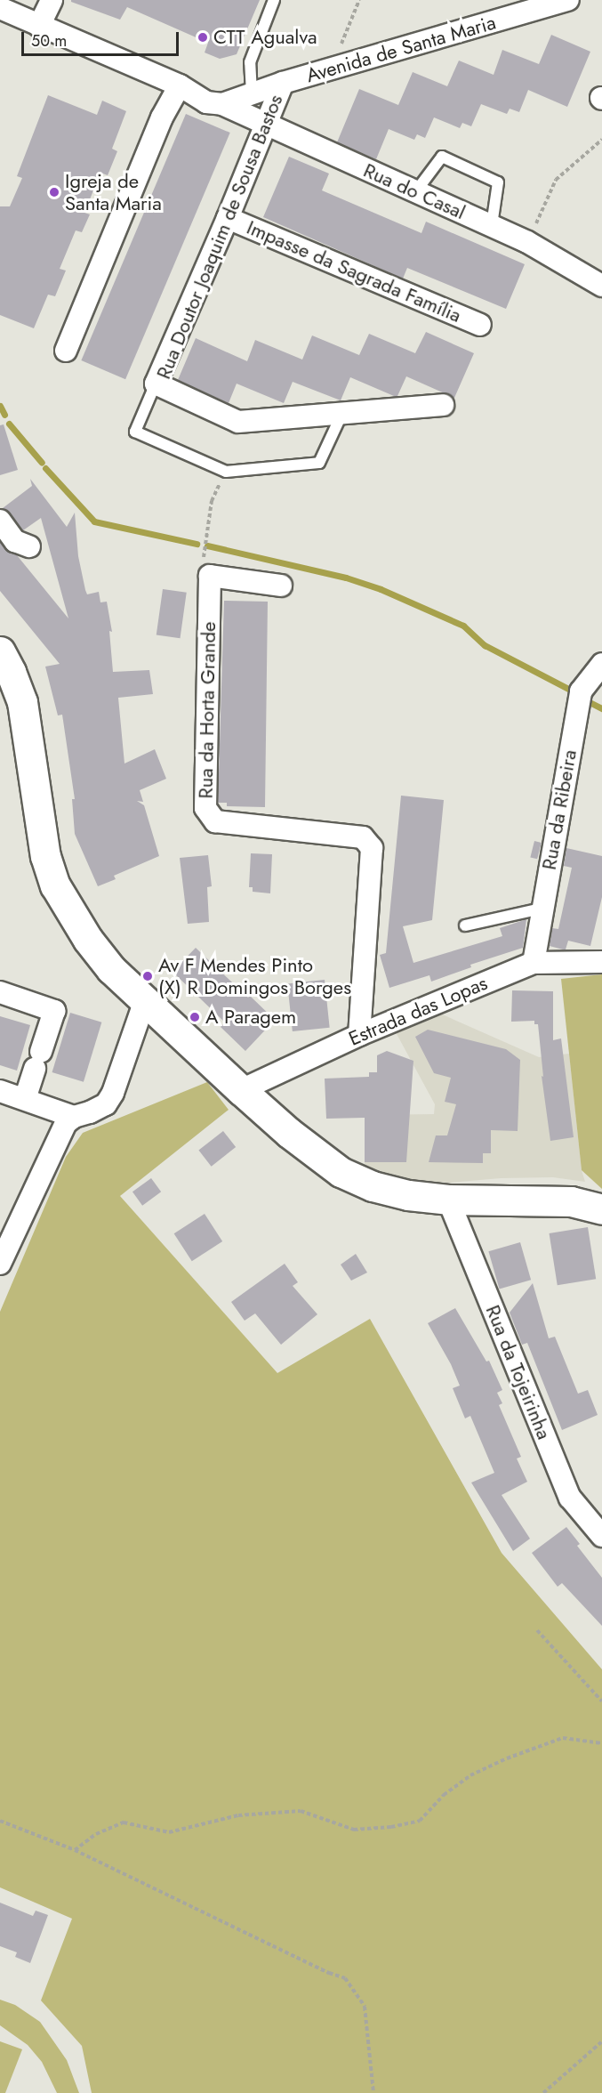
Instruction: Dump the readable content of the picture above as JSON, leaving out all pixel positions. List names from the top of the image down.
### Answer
{
  "streets": {
    "street": [
      "Avenida de Santa Maria",
      "Rua do Casal",
      "Rua Doutor Joaquim de Sousa Bastos",
      "Impasse da Sagrada Família",
      "Rua da Horta Grande",
      "Rua da Ribeira",
      "Estrada das Lopas",
      "Rua da Tojeirinha"
    ]
  },
  "crossings": [
    ["Avenida de Santa Maria", "Rua do Casal"],
    ["Avenida de Santa Maria", "Rua Doutor Joaquim de Sousa Bastos"],
    ["Rua do Casal", "Rua Doutor Joaquim de Sousa Bastos"],
    ["Rua Doutor Joaquim de Sousa Bastos", "Impasse da Sagrada Família"],
    ["Rua da Horta Grande", "Estrada das Lopas"],
    ["Rua da Ribeira", "Estrada das Lopas"]
  ],
  "places": [
    "CTT Agualva",
    "Igreja de Santa Maria",
    "Av F Mendes Pinto (X) R Domingos Borges",
    "A Paragem"
  ],
  "scale_bar": "50 m"
}
